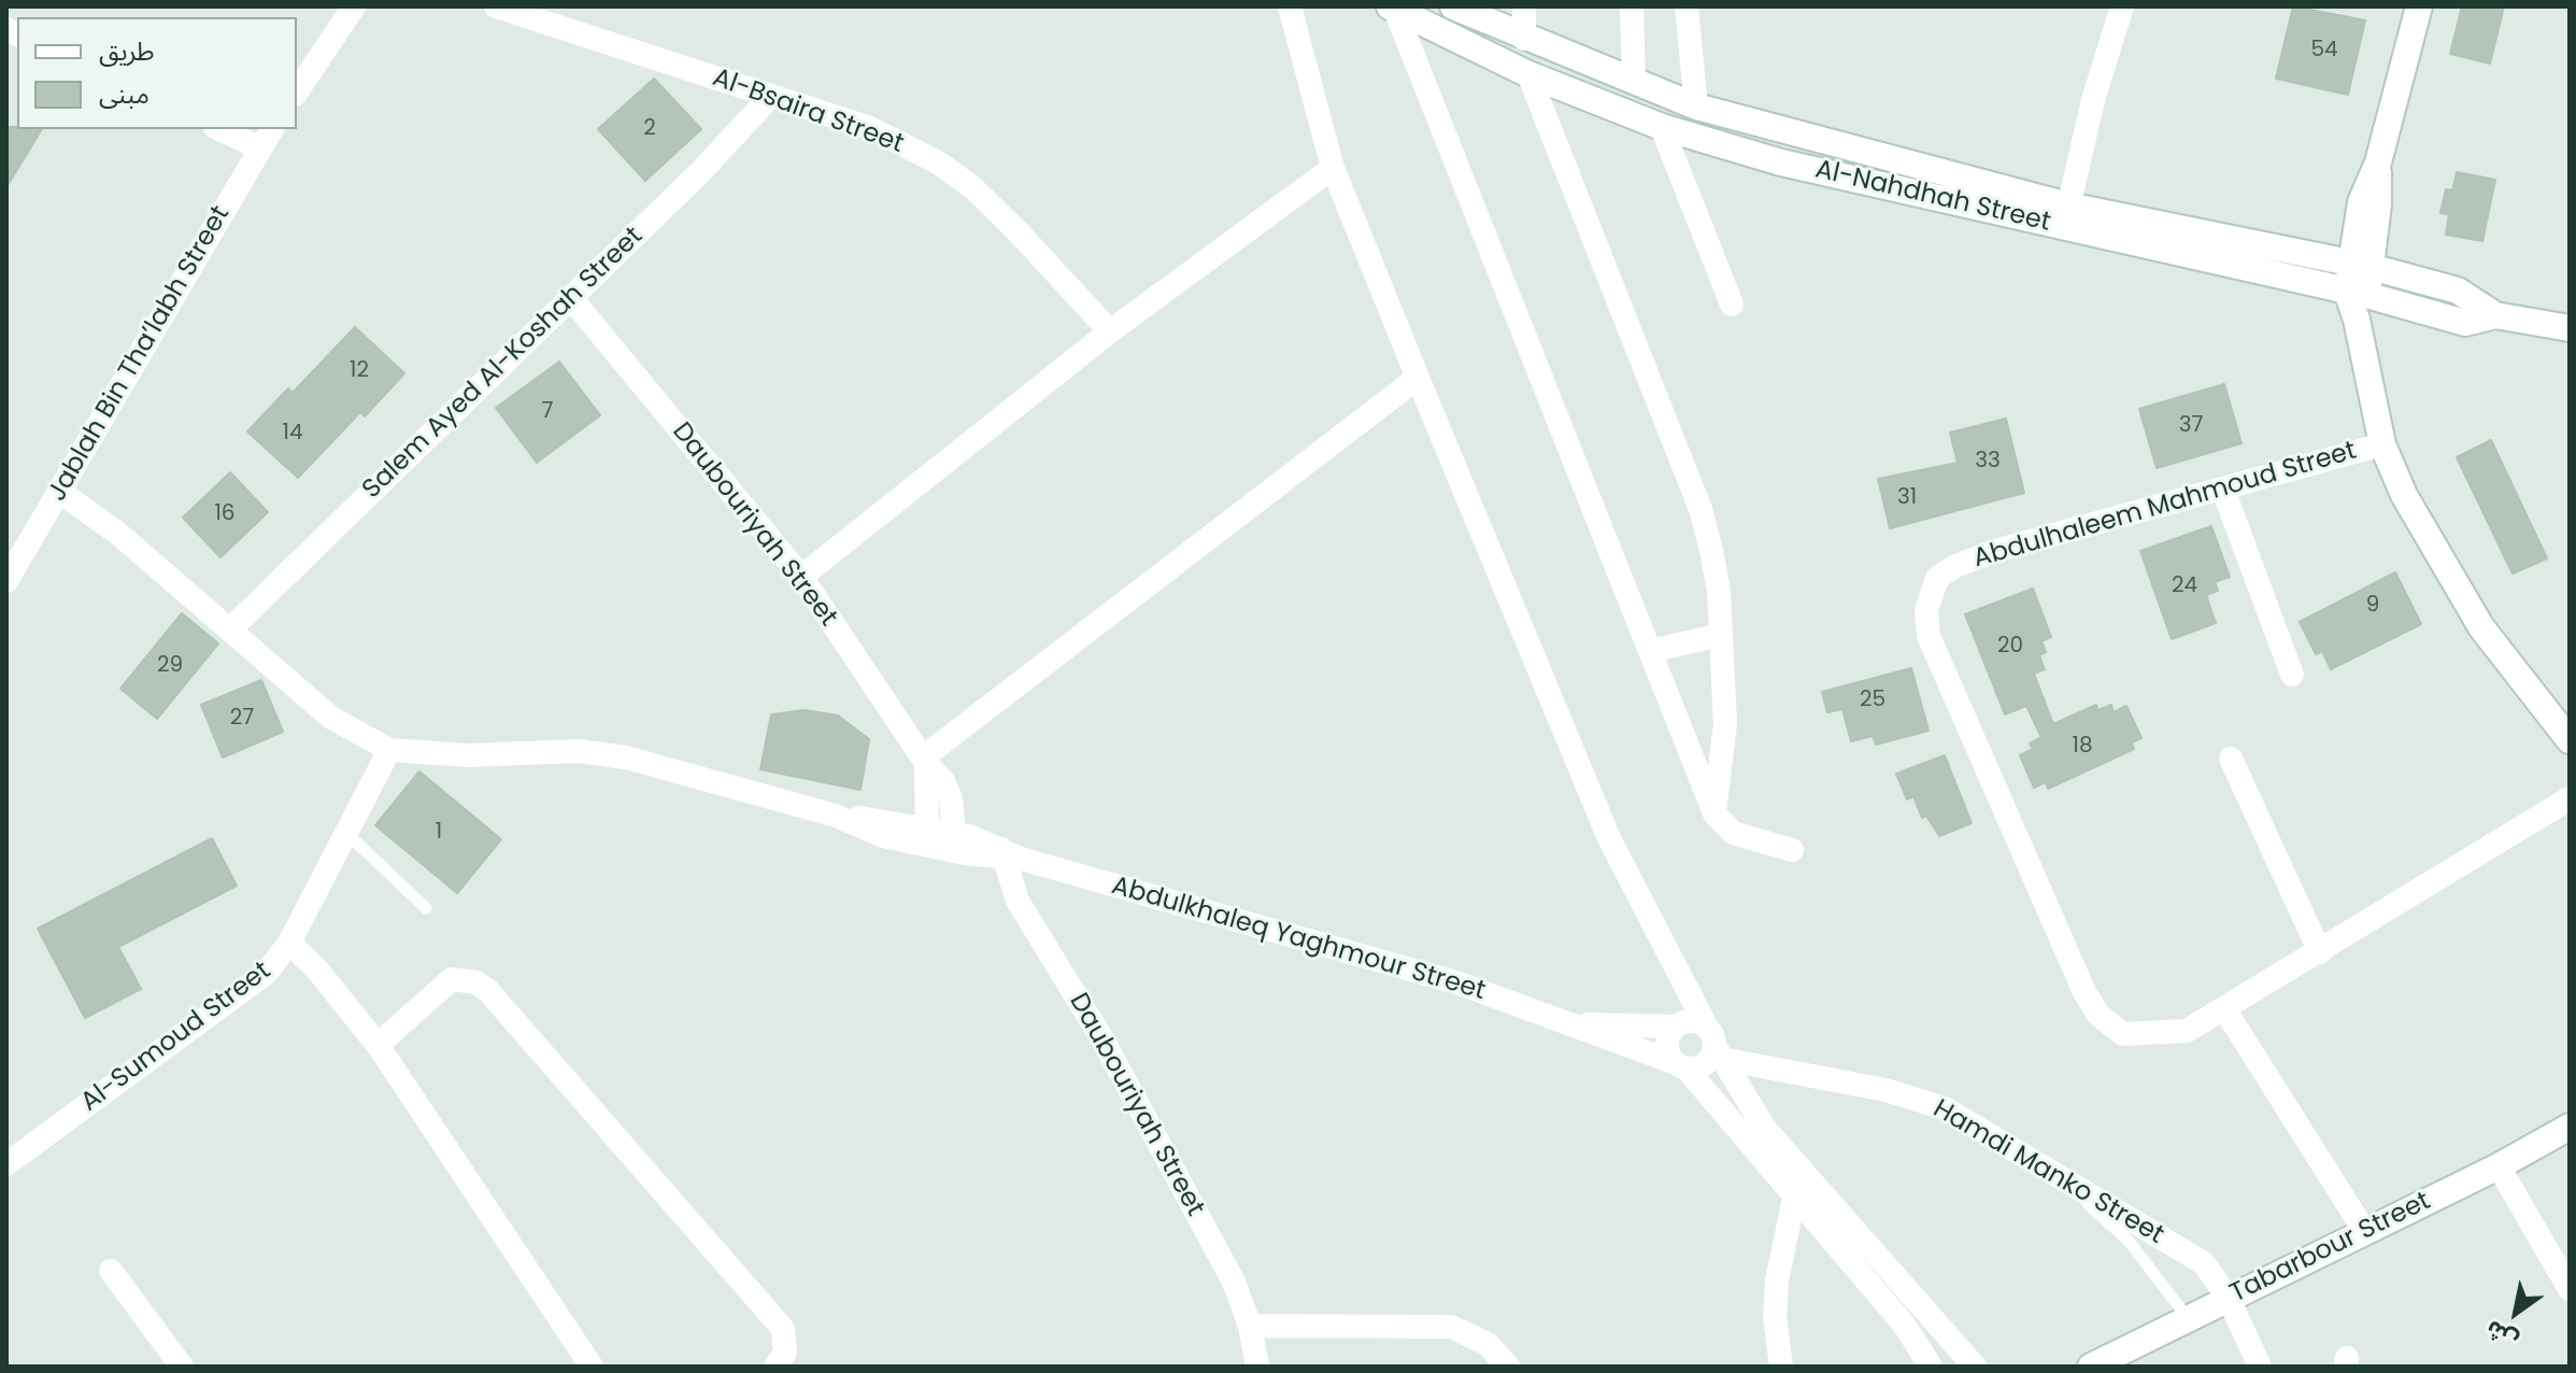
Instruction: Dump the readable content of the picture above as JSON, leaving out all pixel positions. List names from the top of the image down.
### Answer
{
  "streets": {
    "street": [
      "Al-Bsaira Street",
      "Al-Nahdhah Street",
      "Jablah Bin Tha’labh Street",
      "Salem Ayed Al-Koshah Street",
      "Abdulhaleem Mahmoud Street",
      "Daubouriyah Street",
      "Abdulkhaleq Yaghmour Street",
      "Al-Sumoud Street",
      "Hamdi Manko Street",
      "Tabarbour Street"
    ]
  },
  "crossings": [
    ["Al-Bsaira Street", "Salem Ayed Al-Koshah Street"],
    ["Jablah Bin Tha’labh Street", "Abdulkhaleq Yaghmour Street"],
    ["Salem Ayed Al-Koshah Street", "Daubouriyah Street"],
    ["Salem Ayed Al-Koshah Street", "Abdulkhaleq Yaghmour Street"],
    ["Daubouriyah Street", "Abdulkhaleq Yaghmour Street"],
    ["Abdulkhaleq Yaghmour Street", "Al-Sumoud Street"],
    ["Abdulkhaleq Yaghmour Street", "Hamdi Manko Street"],
    ["Hamdi Manko Street", "Tabarbour Street"]
  ],
  "house_numbers": [
    "54",
    "2",
    "12",
    "7",
    "37",
    "14",
    "33",
    "31",
    "16",
    "24",
    "9",
    "20",
    "29",
    "25",
    "27",
    "18",
    "1"
  ],
  "legend": ["طريق", "مبنى"],
  "north": "bottom left"
}
